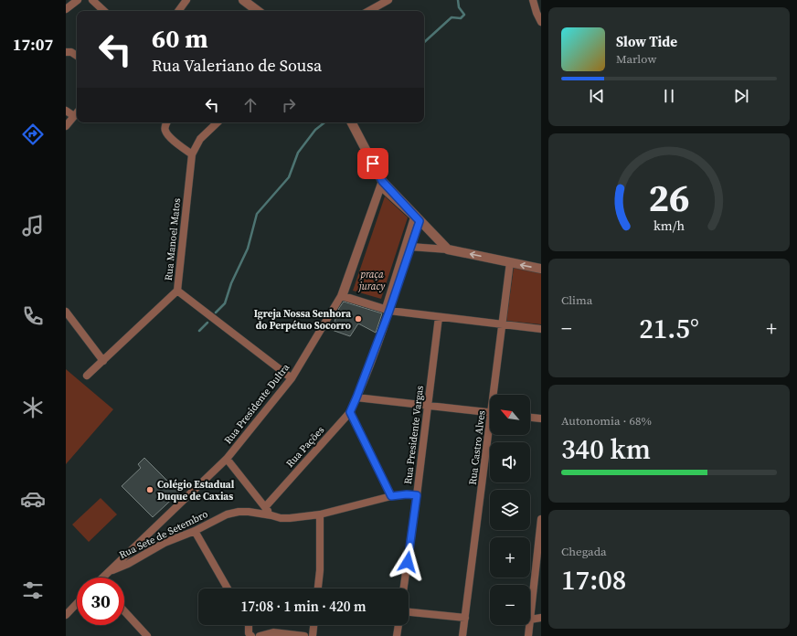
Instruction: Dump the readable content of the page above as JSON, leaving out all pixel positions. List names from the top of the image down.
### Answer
{
  "streets": {
    "street": [
      "Rua Manoel Matos",
      "Rua Presidente Dultra",
      "Rua Presidente Vargas",
      "Rua Pações",
      "Rua Castro Alves",
      "Rua Sete de Setembro"
    ]
  },
  "crossings": [
    ["Rua Presidente Dultra", "Rua Sete de Setembro"],
    ["Rua Presidente Vargas", "Rua Sete de Setembro"]
  ],
  "parks": ["praça juracy"],
  "places": ["Igreja Nossa Senhora do Perpétuo Socorro", "Colégio Estadual Duque de Caxias"],
  "north": "top left",
  "page": {
    "tabs": "17:07",
    "turn": ["60 m", "Rua Valeriano de Sousa"],
    "song": ["Slow Tide", "Marlow"],
    "tile": [
      "Clima",
      ["Autonomia · 68%", "340 km"],
      ["Chegada", "17:08"]
    ],
    "heat": ["−", "21.5°", "+"],
    "map_buttons": ["+", "−"],
    "limit": "30",
    "trip": "17:08 · 1 min · 420 m",
    "gauge": ["26", "km/h"]
  }
}
